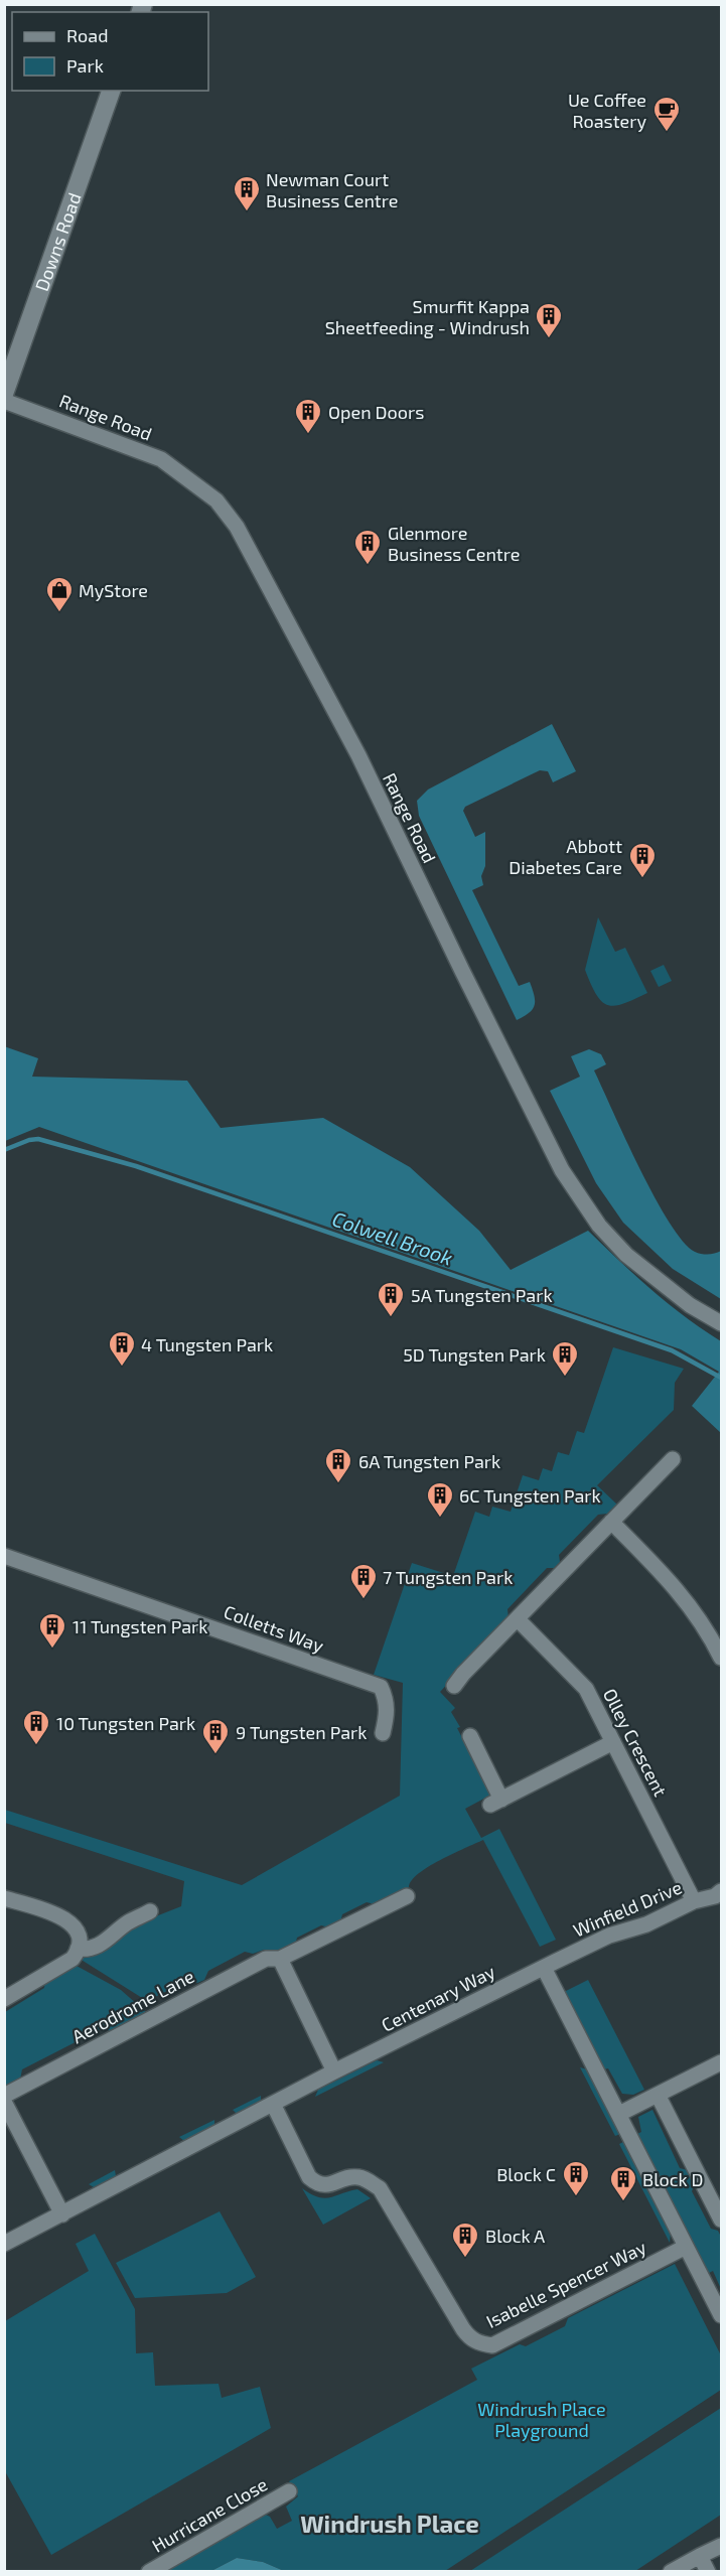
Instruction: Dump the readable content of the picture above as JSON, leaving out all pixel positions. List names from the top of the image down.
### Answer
{
  "streets": {
    "street": [
      "Downs Road",
      "Range Road",
      "Colletts Way",
      "Olley Crescent",
      "Winfield Drive",
      "Centenary Way",
      "Aerodrome Lane",
      "Isabelle Spencer Way",
      "Hurricane Close"
    ]
  },
  "crossings": [
    ["Olley Crescent", "Winfield Drive"],
    ["Winfield Drive", "Centenary Way"],
    ["Centenary Way", "Isabelle Spencer Way"]
  ],
  "districts": ["Windrush Place"],
  "water": ["Colwell Brook"],
  "parks": ["Windrush Place Playground"],
  "places": {
    "cafe": ["Ue Coffee Roastery"],
    "building": [
      "Newman Court Business Centre",
      "Smurfit Kappa Sheetfeeding - Windrush",
      "Open Doors",
      "Glenmore Business Centre",
      "Abbott Diabetes Care",
      "5A Tungsten Park",
      "4 Tungsten Park",
      "5D Tungsten Park",
      "6A Tungsten Park",
      "6C Tungsten Park",
      "7 Tungsten Park",
      "11 Tungsten Park",
      "10 Tungsten Park",
      "9 Tungsten Park",
      "Block C",
      "Block D",
      "Block A"
    ],
    "shop": ["MyStore"]
  },
  "legend": ["Road", "Park"]
}
